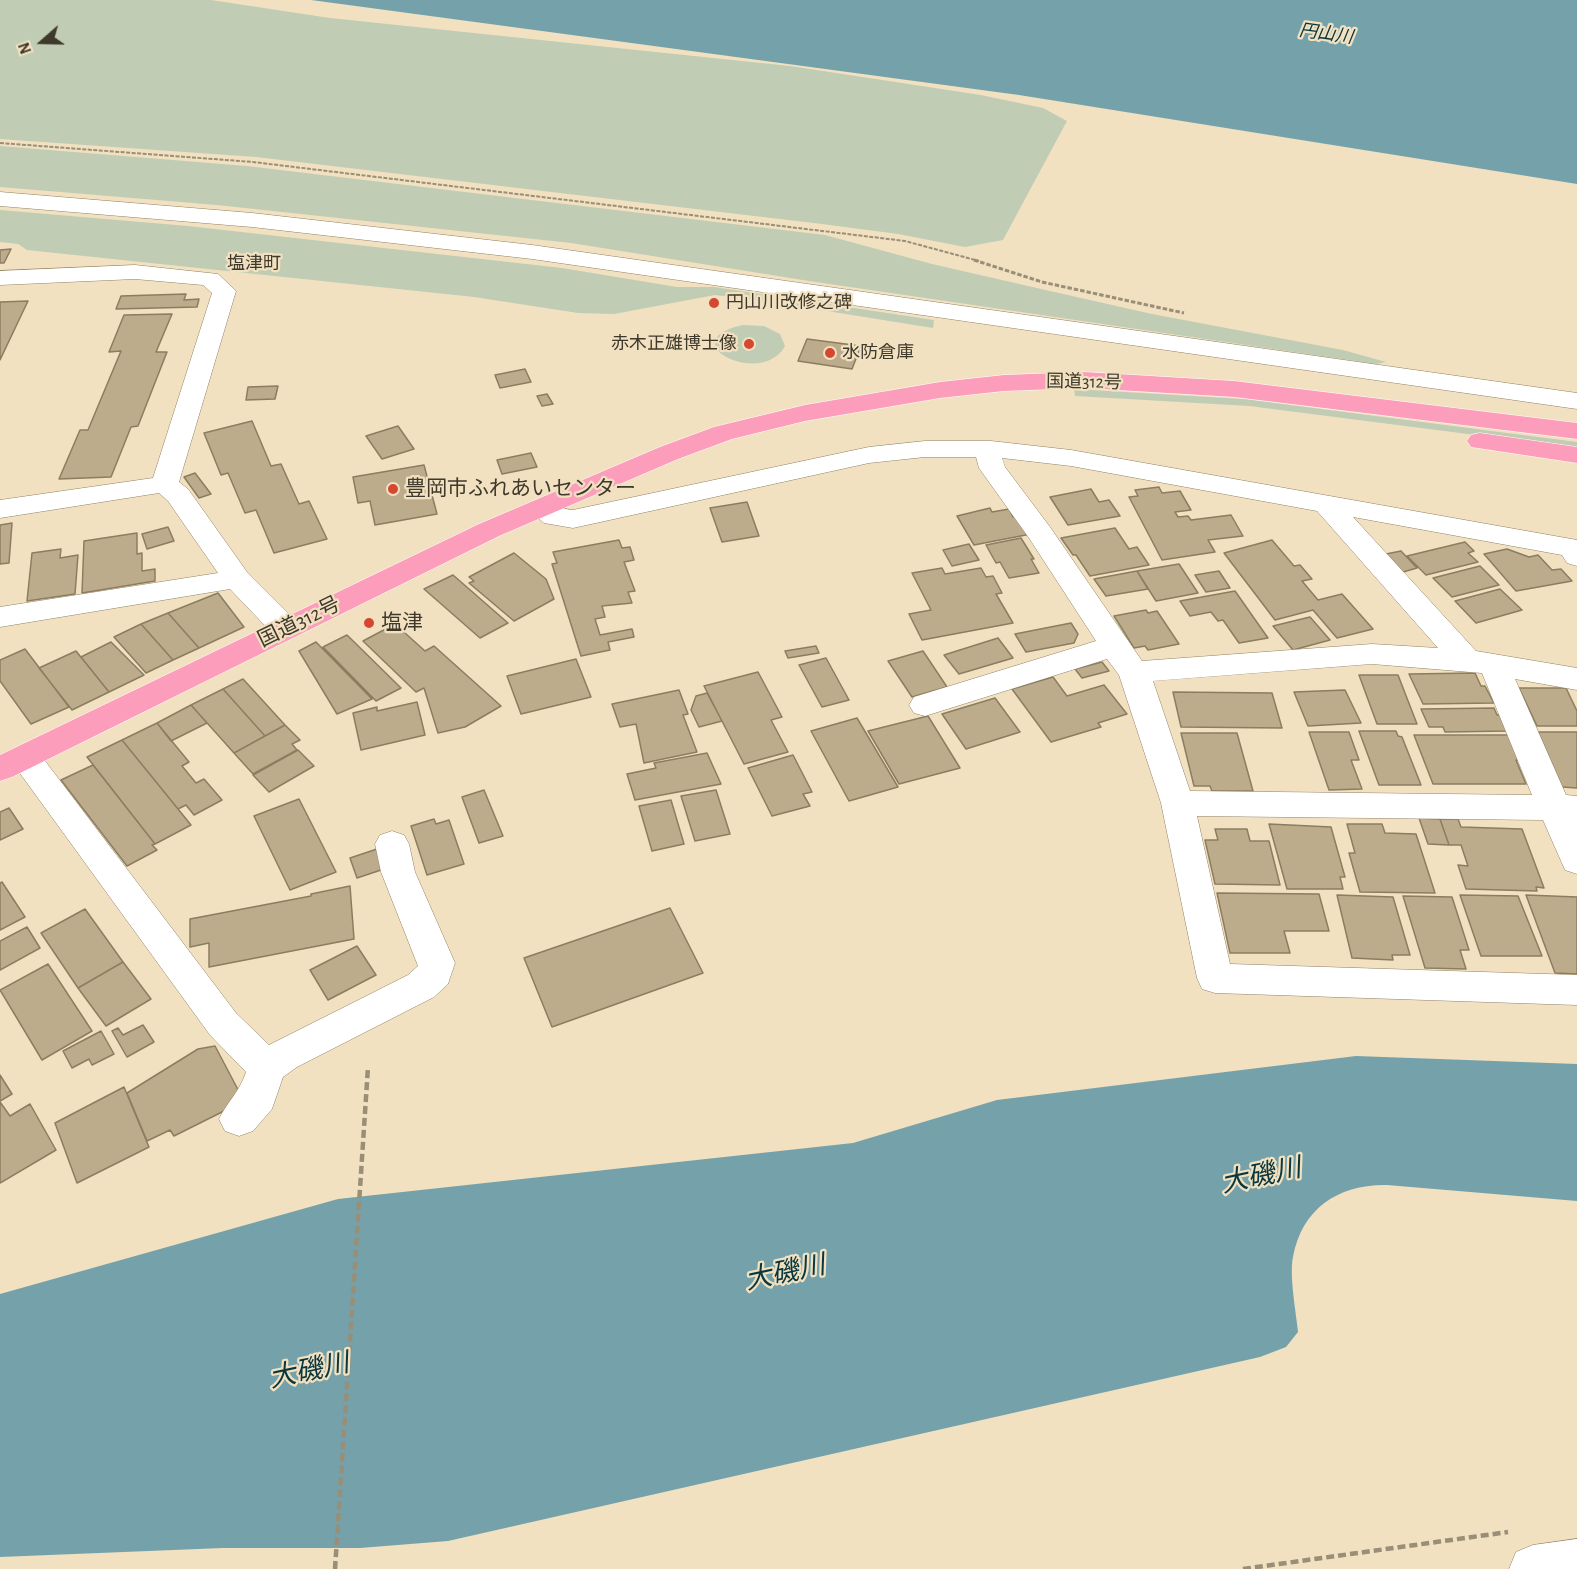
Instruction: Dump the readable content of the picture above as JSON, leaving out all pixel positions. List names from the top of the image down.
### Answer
{
  "streets": {
    "highway": ["国道312号"]
  },
  "districts": ["塩津町"],
  "water": ["円山川", "大磯川"],
  "places": [
    "円山川改修之碑",
    "赤木正雄博士像",
    "水防倉庫",
    "豊岡市ふれあいセンター",
    "塩津"
  ],
  "north": "left"
}
